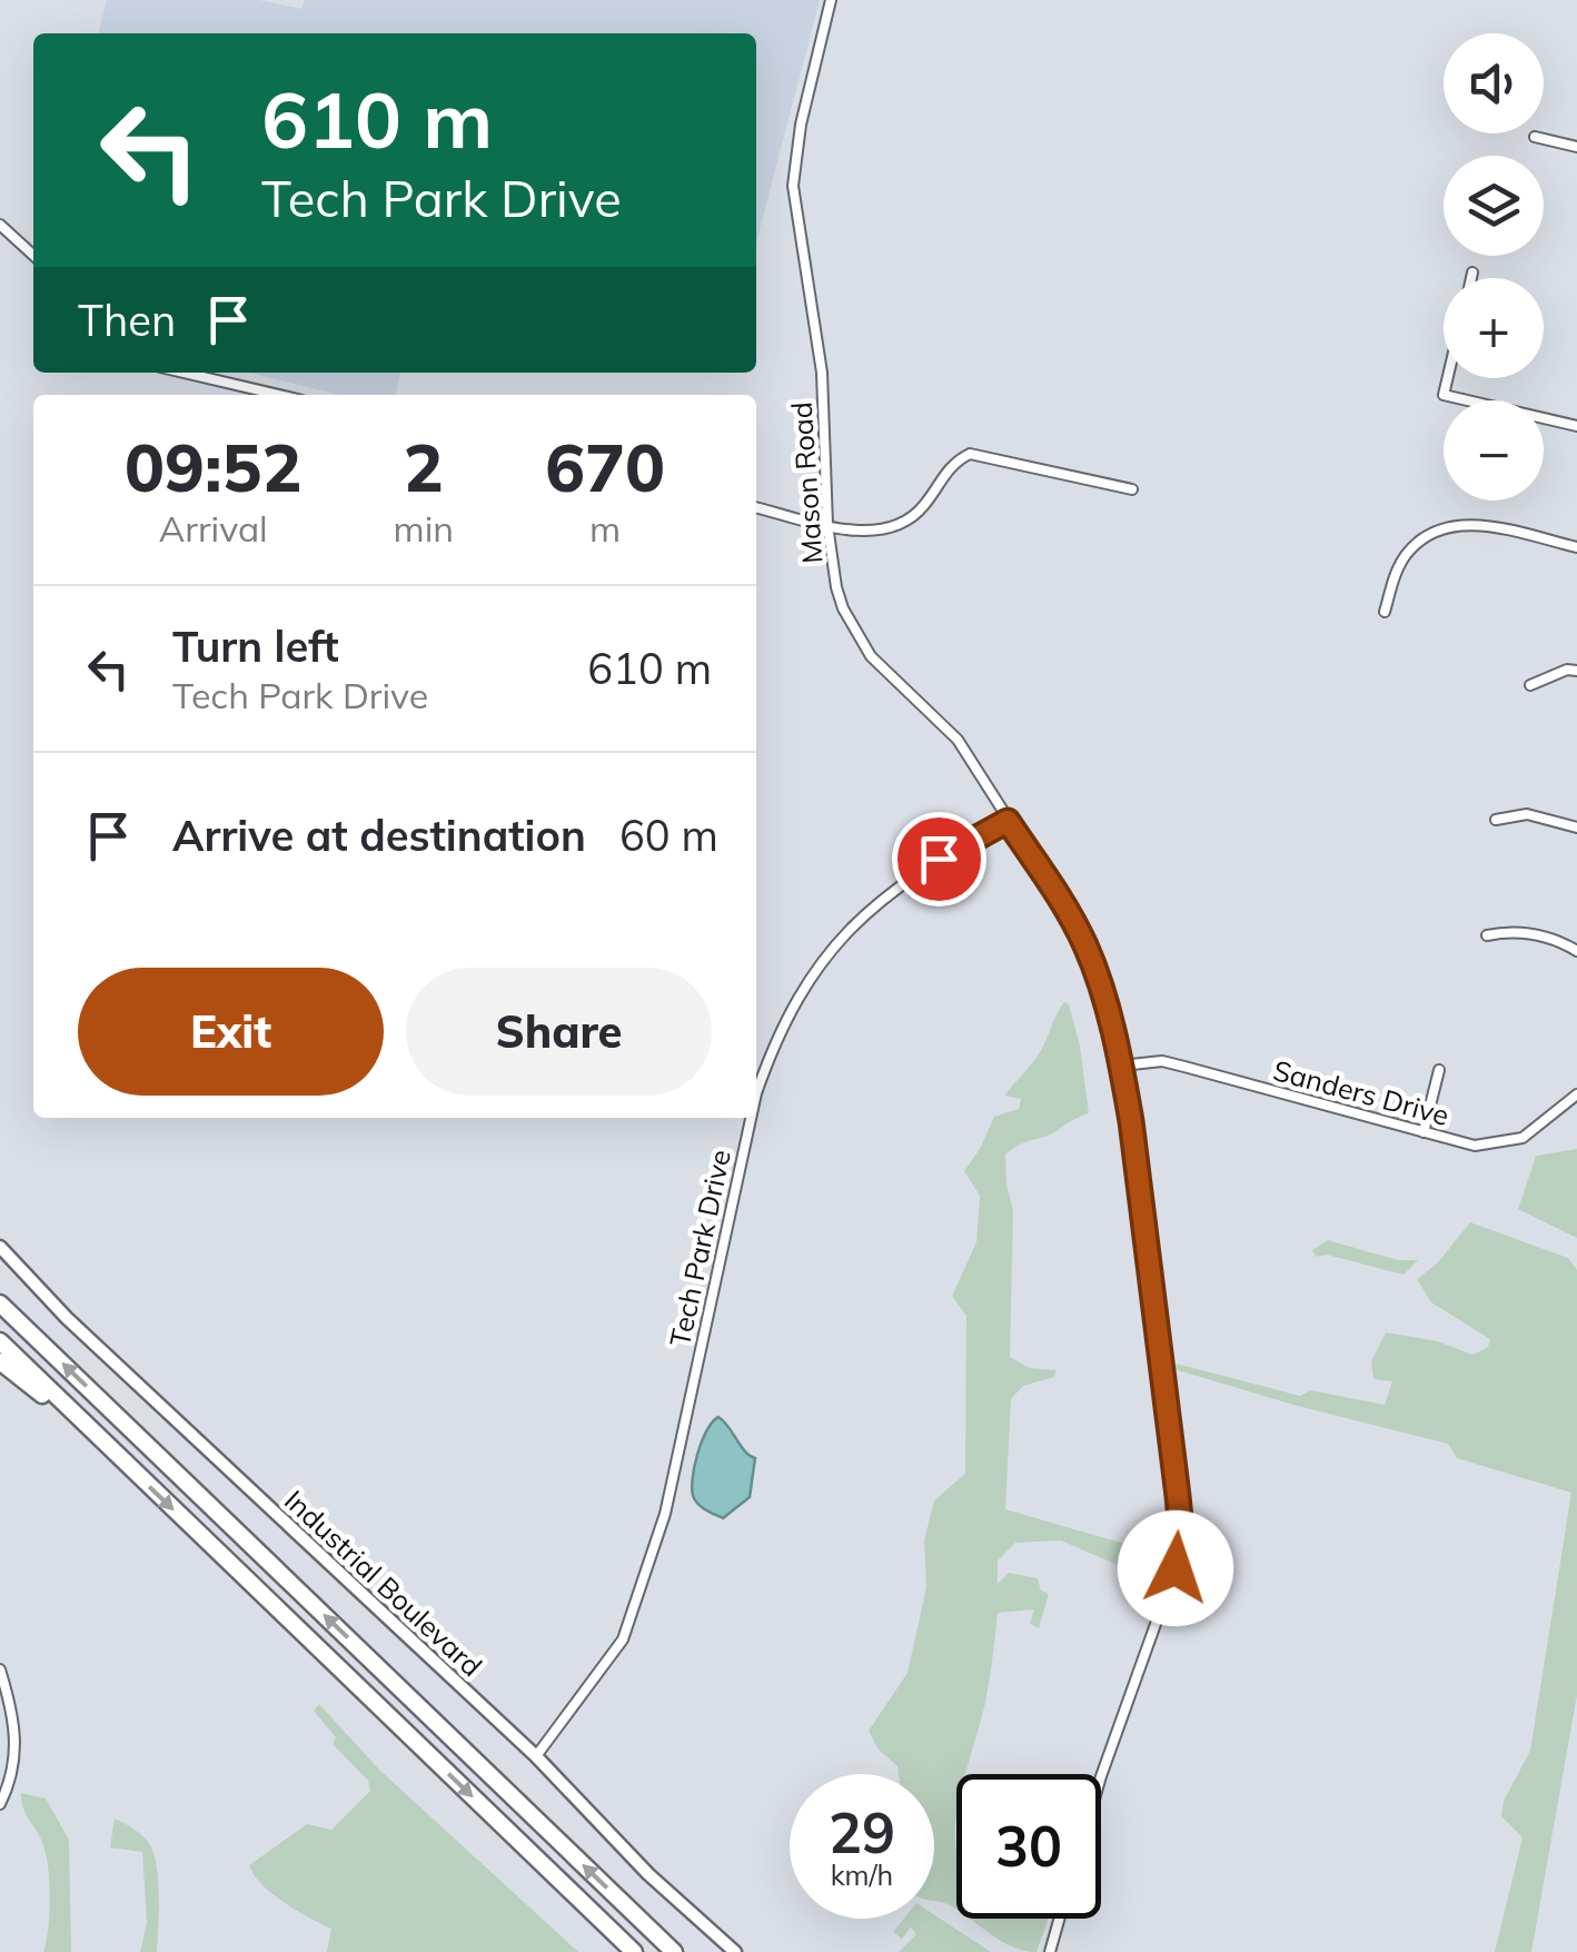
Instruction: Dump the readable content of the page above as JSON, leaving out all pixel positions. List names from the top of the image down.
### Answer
{
  "streets": {
    "street": [
      "Mason Road",
      "Sanders Drive",
      "Tech Park Drive",
      "Industrial Boulevard"
    ]
  },
  "crossings": [
    ["Mason Road", "Sanders Drive"],
    ["Mason Road", "Tech Park Drive"],
    ["Tech Park Drive", "Industrial Boulevard"]
  ],
  "page": {
    "map_buttons": ["+", "−"],
    "turn": ["610 m", "Tech Park Drive"],
    "then": "Then",
    "eta": [
      "09:52",
      "Arrival",
      "2",
      "min",
      "670",
      "m"
    ],
    "list": [
      {
        "name": "Turn left",
        "note": "Tech Park Drive",
        "value": "610 m"
      },
      {
        "name": "Arrive at destination",
        "value": "60 m"
      }
    ],
    "buttons": ["Exit", "Share"],
    "speed": "29 km/h",
    "limit": "30"
  }
}
